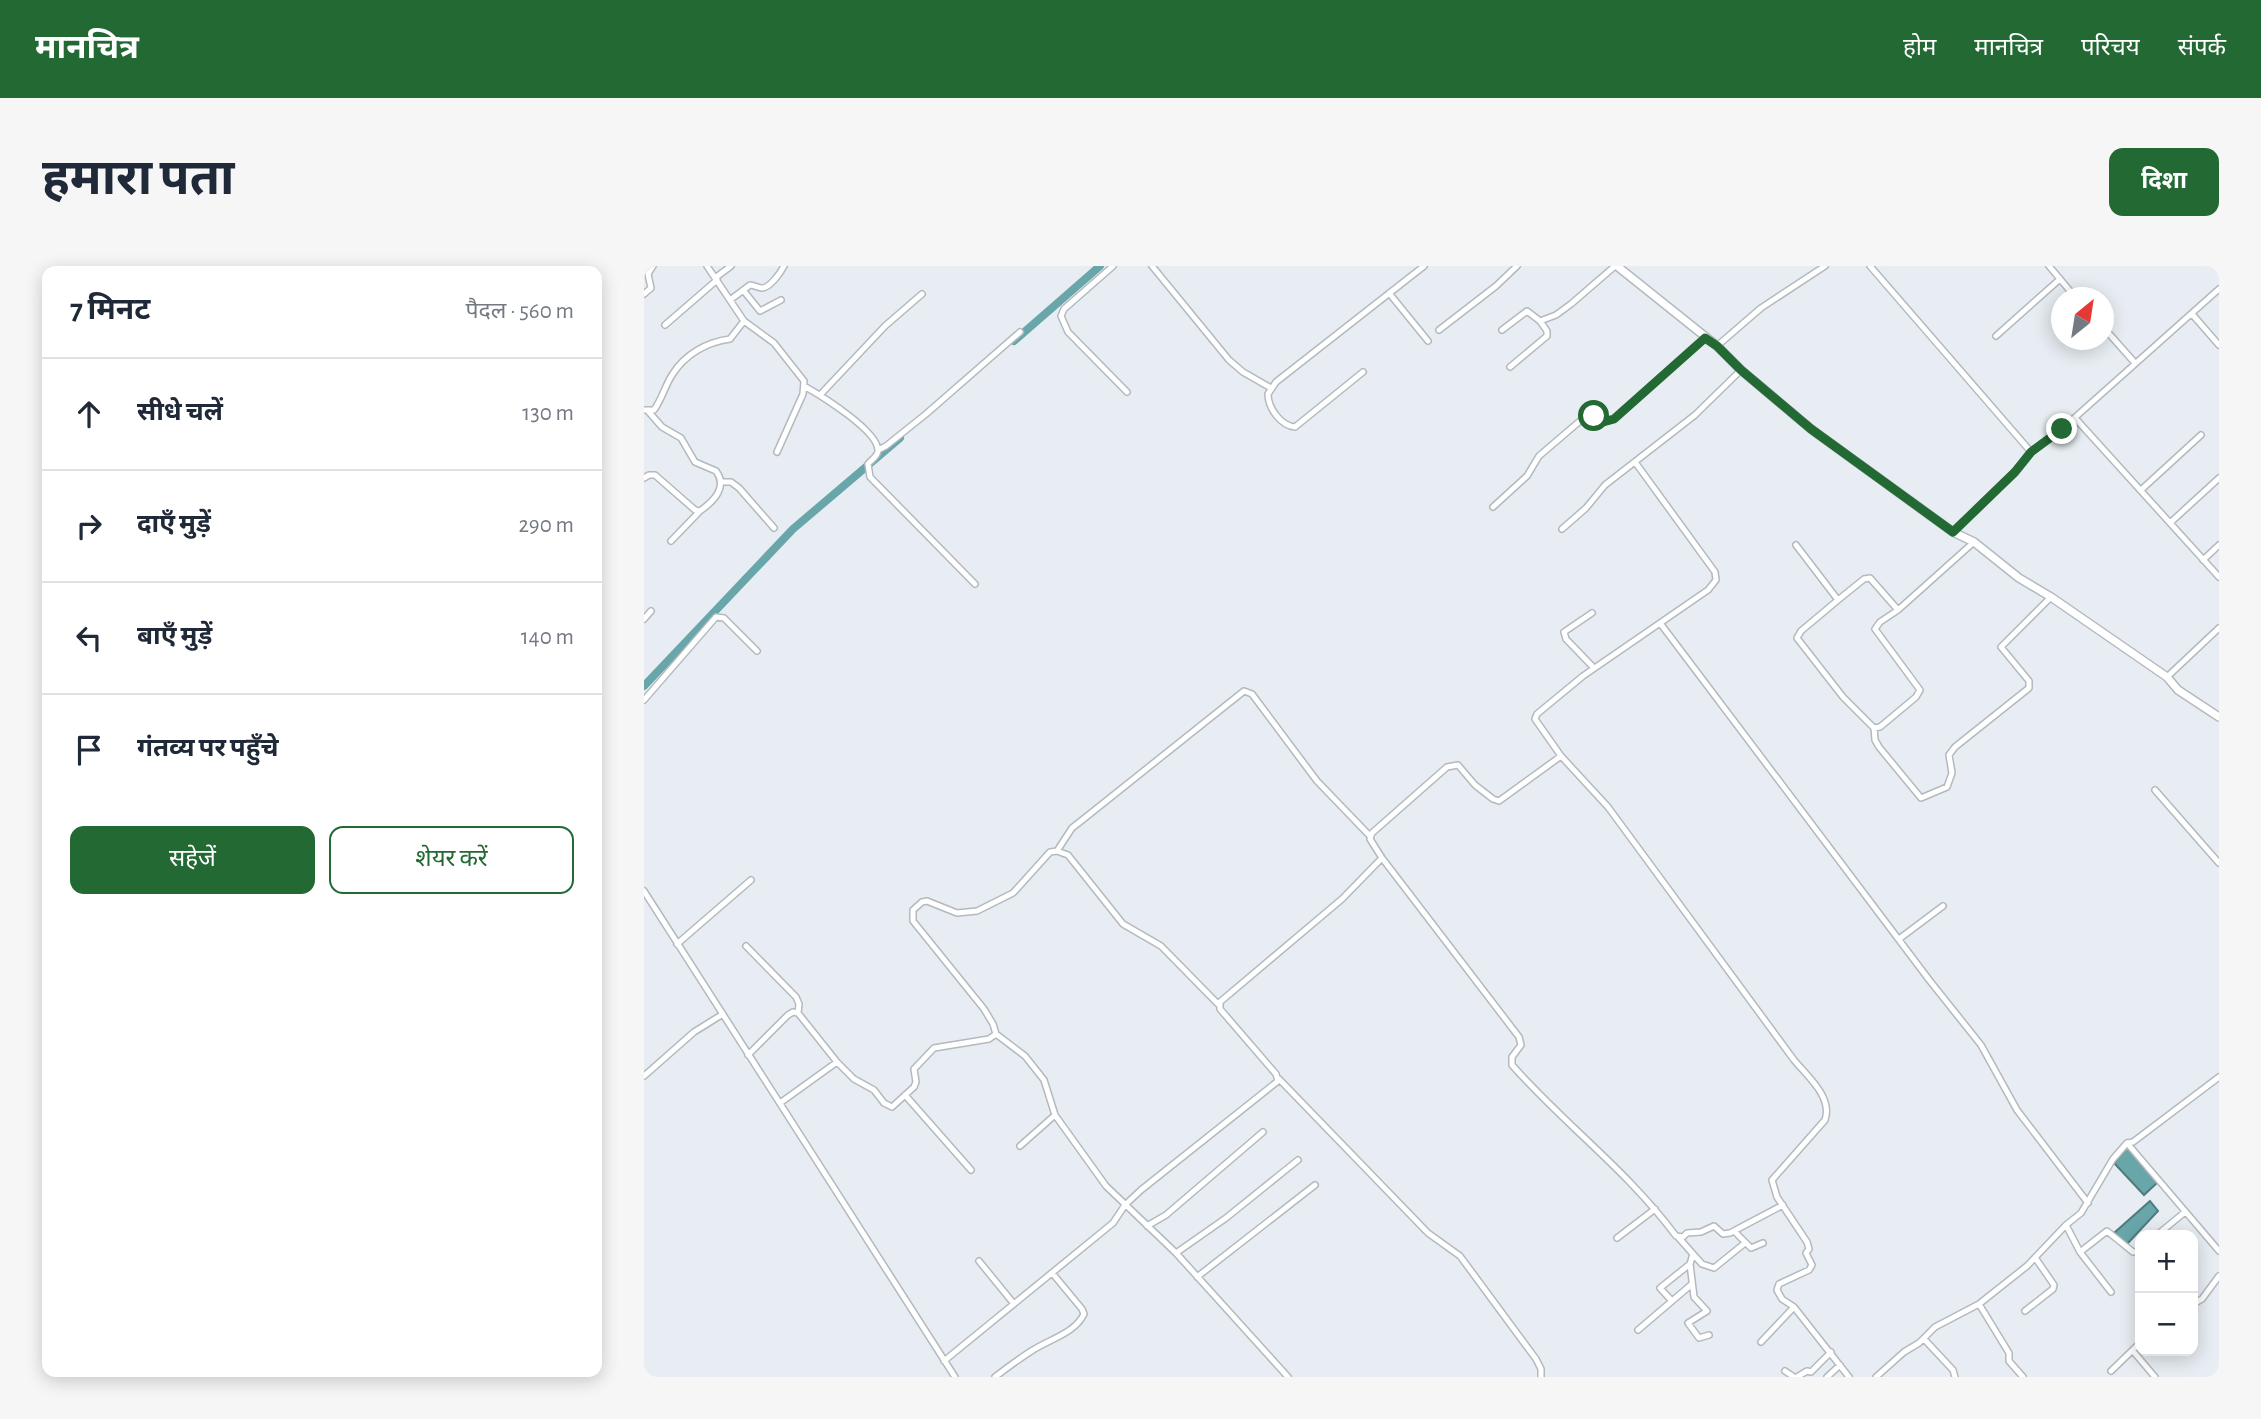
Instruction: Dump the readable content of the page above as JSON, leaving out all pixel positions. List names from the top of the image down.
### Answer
{
  "north": "top right",
  "page": {
    "header": "मानचित्र",
    "nav": [
      "होम",
      "मानचित्र",
      "परिचय",
      "संपर्क"
    ],
    "buttons": [
      "दिशा",
      ["सहेजें", "शेयर करें"]
    ],
    "title": "हमारा पता",
    "heading": ["7 मिनट", "पैदल · 560 m"],
    "list": [
      ["सीधे चलें", "130 m"],
      ["दाएँ मुड़ें", "290 m"],
      ["बाएँ मुड़ें", "140 m"],
      "गंतव्य पर पहुँचे"
    ],
    "map_buttons": ["+", "−"]
  }
}
